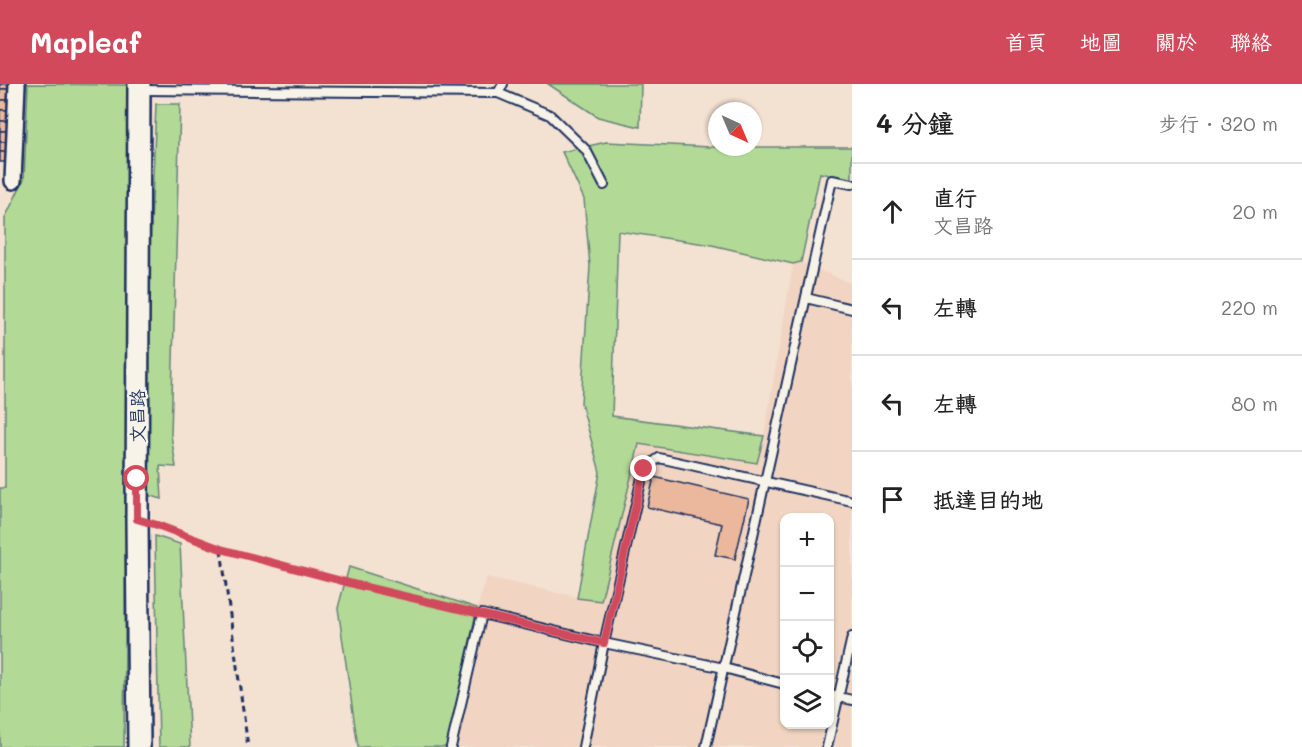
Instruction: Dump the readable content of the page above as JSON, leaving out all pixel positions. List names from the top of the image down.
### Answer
{
  "streets": {
    "main road": ["文昌路"]
  },
  "north": "bottom right",
  "page": {
    "header": "Mapleaf",
    "nav": [
      "首頁",
      "地圖",
      "關於",
      "聯絡"
    ],
    "heading": ["4 分鐘", "步行 · 320 m"],
    "list": [
      ["直行", "文昌路", "20 m"],
      ["左轉", "220 m"],
      ["左轉", "80 m"],
      "抵達目的地"
    ],
    "map_buttons": ["+", "−"]
  }
}
